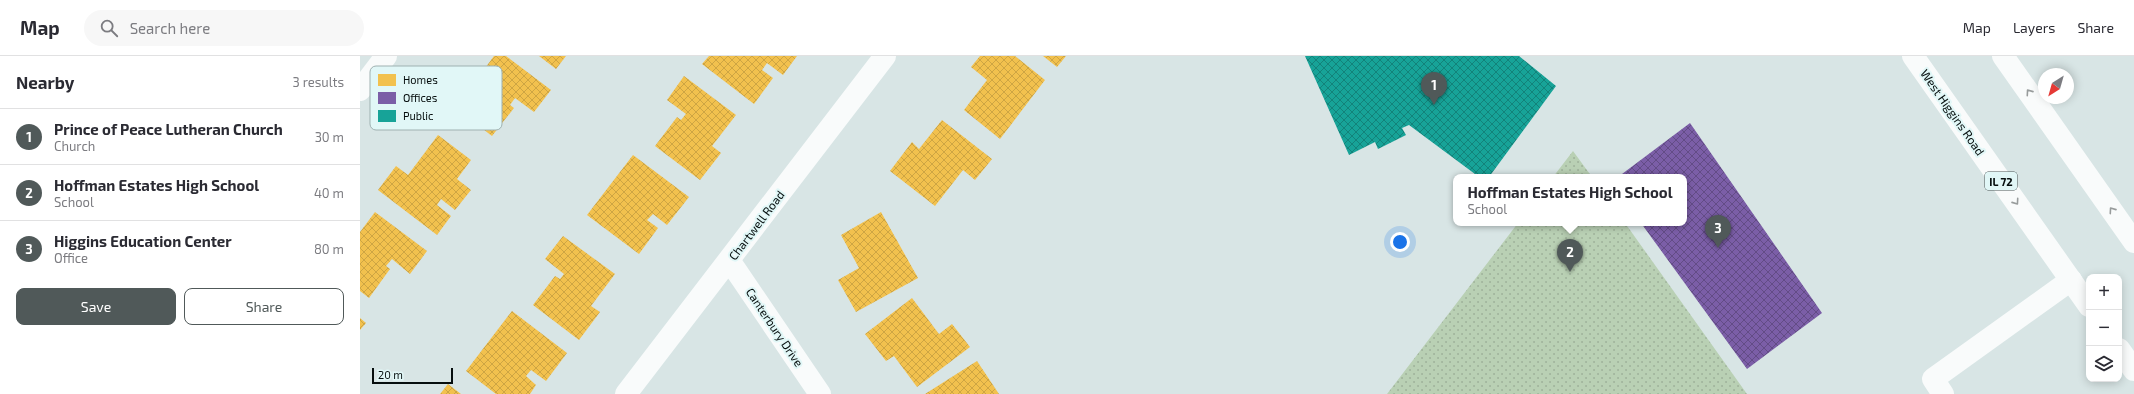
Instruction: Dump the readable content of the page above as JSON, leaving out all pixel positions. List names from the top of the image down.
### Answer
{
  "streets": {
    "street": [
      "West Higgins Road",
      "IL 72",
      "Chartwell Road",
      "Canterbury Drive"
    ]
  },
  "crossings": [
    ["Chartwell Road", "Canterbury Drive"]
  ],
  "legend": ["Homes", "Offices", "Public"],
  "scale_bar": "20 m",
  "north": "bottom left",
  "page": {
    "header": "Map",
    "search": "Search here",
    "nav": ["Map", "Layers", "Share"],
    "heading": ["Nearby", "3 results"],
    "pins": ["1", "3", "2"],
    "list": [
      {
        "mark": "1",
        "name": "Prince of Peace Lutheran Church",
        "note": "Church",
        "value": "30 m"
      },
      {
        "mark": "2",
        "name": "Hoffman Estates High School",
        "note": "School",
        "value": "40 m"
      },
      {
        "mark": "3",
        "name": "Higgins Education Center",
        "note": "Office",
        "value": "80 m"
      }
    ],
    "popup": ["Hoffman Estates High School", "School"],
    "map_buttons": ["+", "−"],
    "buttons": ["Save", "Share"],
    "scale": "20 m"
  }
}
